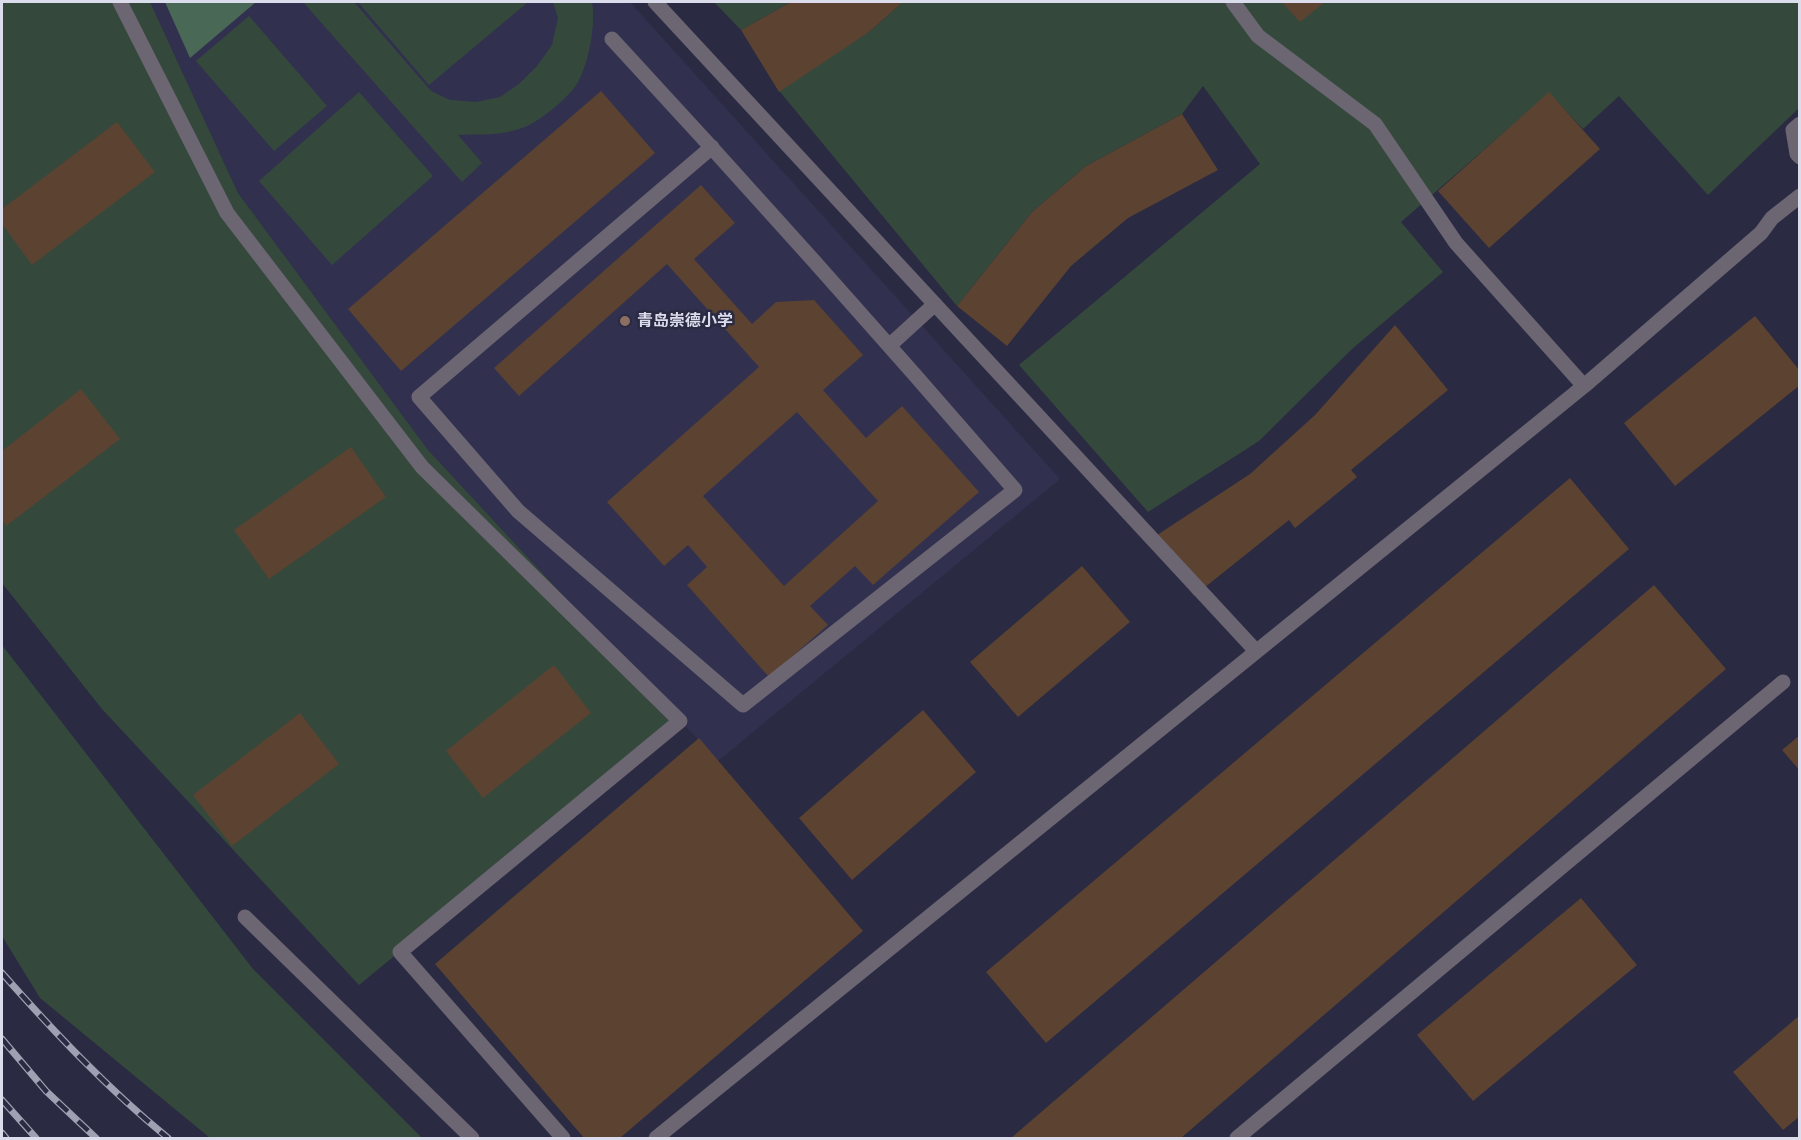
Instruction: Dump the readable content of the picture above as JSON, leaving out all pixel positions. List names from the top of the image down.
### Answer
{
  "places": ["青岛崇德小学"]
}
